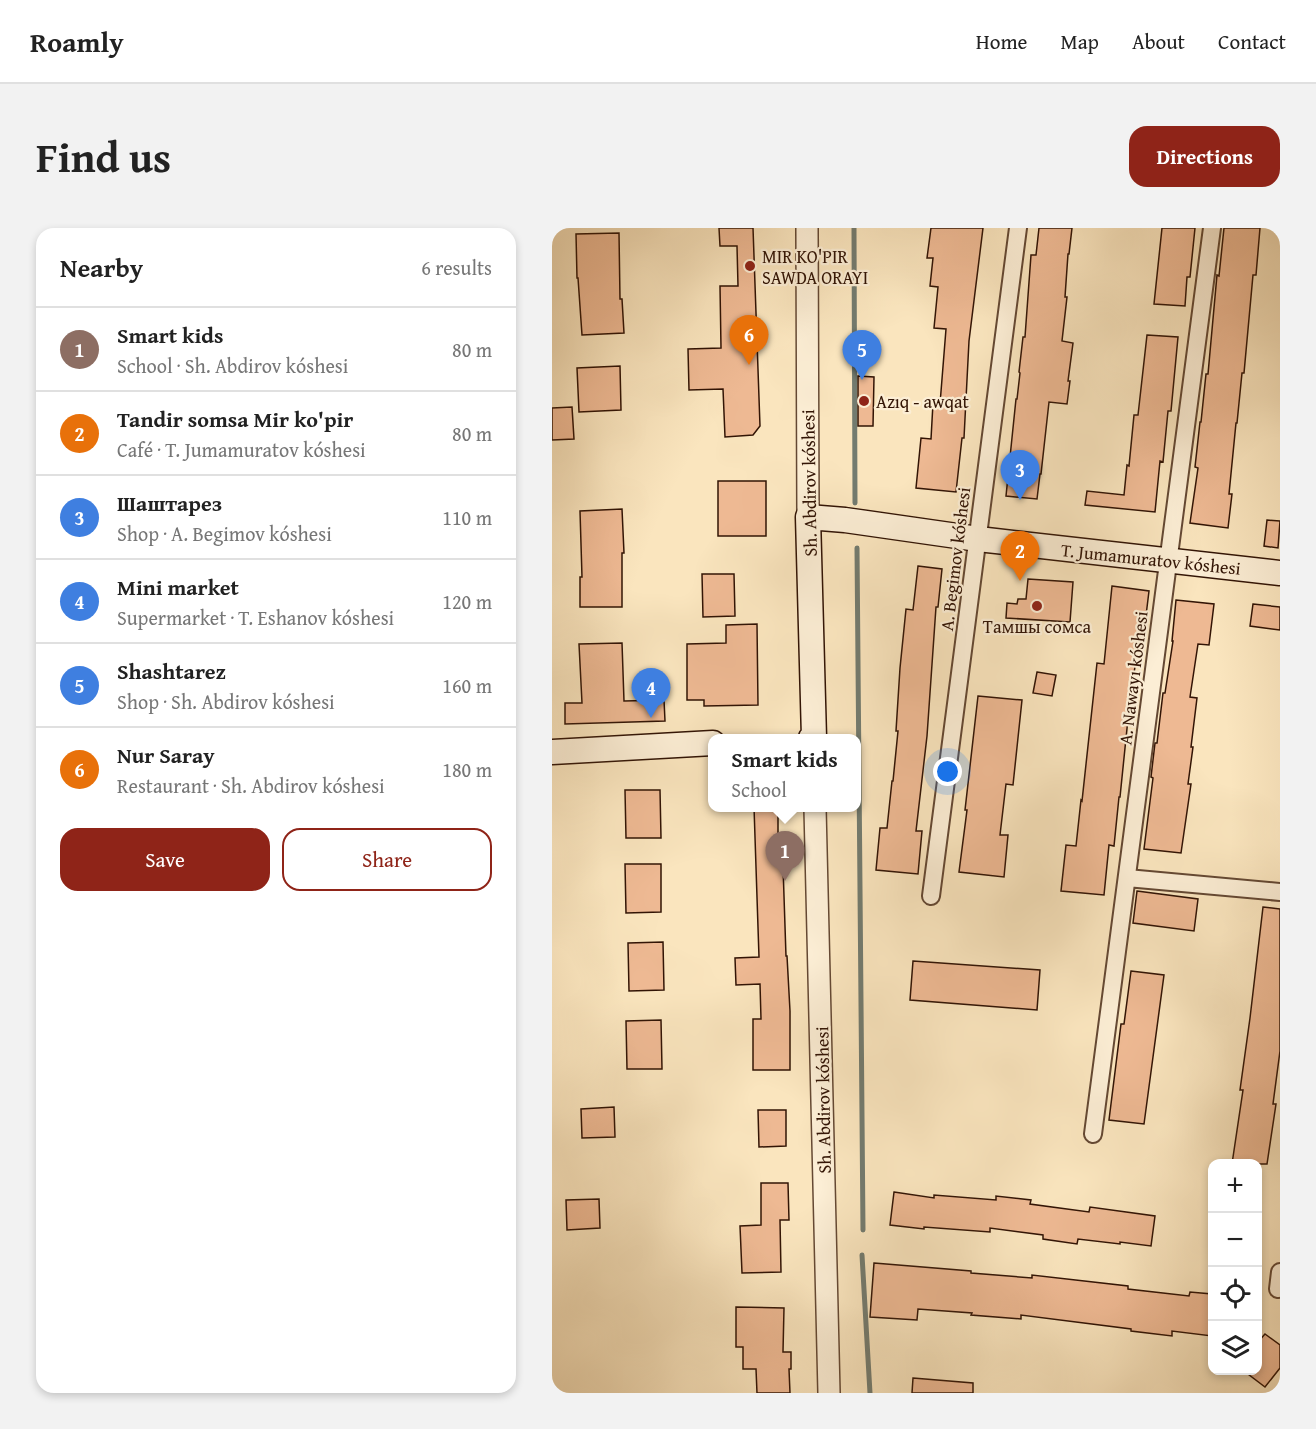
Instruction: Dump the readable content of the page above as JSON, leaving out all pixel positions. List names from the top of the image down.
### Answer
{
  "streets": {
    "main road": ["Sh. Abdirov kóshesi", "T. Jumamuratov kóshesi"],
    "street": ["A. Begimov kóshesi", "A. Nawayı kóshesi"]
  },
  "crossings": [
    ["Sh. Abdirov kóshesi", "T. Jumamuratov kóshesi"],
    ["A. Begimov kóshesi", "T. Jumamuratov kóshesi"],
    ["T. Jumamuratov kóshesi", "A. Nawayı kóshesi"]
  ],
  "places": ["MIR KO'PIR SAWDA ORAYI", "Azıq - awqat", "Тамшы сомса"],
  "page": {
    "header": "Roamly",
    "nav": [
      "Home",
      "Map",
      "About",
      "Contact"
    ],
    "title": "Find us",
    "buttons": [
      "Directions",
      ["Save", "Share"]
    ],
    "heading": ["Nearby", "6 results"],
    "list": [
      {
        "mark": "1",
        "name": "Smart kids",
        "note": "School · Sh. Abdirov kóshesi",
        "value": "80 m"
      },
      {
        "mark": "2",
        "name": "Tandir somsa Mir ko'pir",
        "note": "Café · T. Jumamuratov kóshesi",
        "value": "80 m"
      },
      {
        "mark": "3",
        "name": "Шаштарез",
        "note": "Shop · A. Begimov kóshesi",
        "value": "110 m"
      },
      {
        "mark": "4",
        "name": "Mini market",
        "note": "Supermarket · T. Eshanov kóshesi",
        "value": "120 m"
      },
      {
        "mark": "5",
        "name": "Shashtarez",
        "note": "Shop · Sh. Abdirov kóshesi",
        "value": "160 m"
      },
      {
        "mark": "6",
        "name": "Nur Saray",
        "note": "Restaurant · Sh. Abdirov kóshesi",
        "value": "180 m"
      }
    ],
    "pins": [
      "6",
      "5",
      "3",
      "2",
      "4",
      "1"
    ],
    "popup": ["Smart kids", "School"],
    "map_buttons": ["+", "−"]
  }
}
